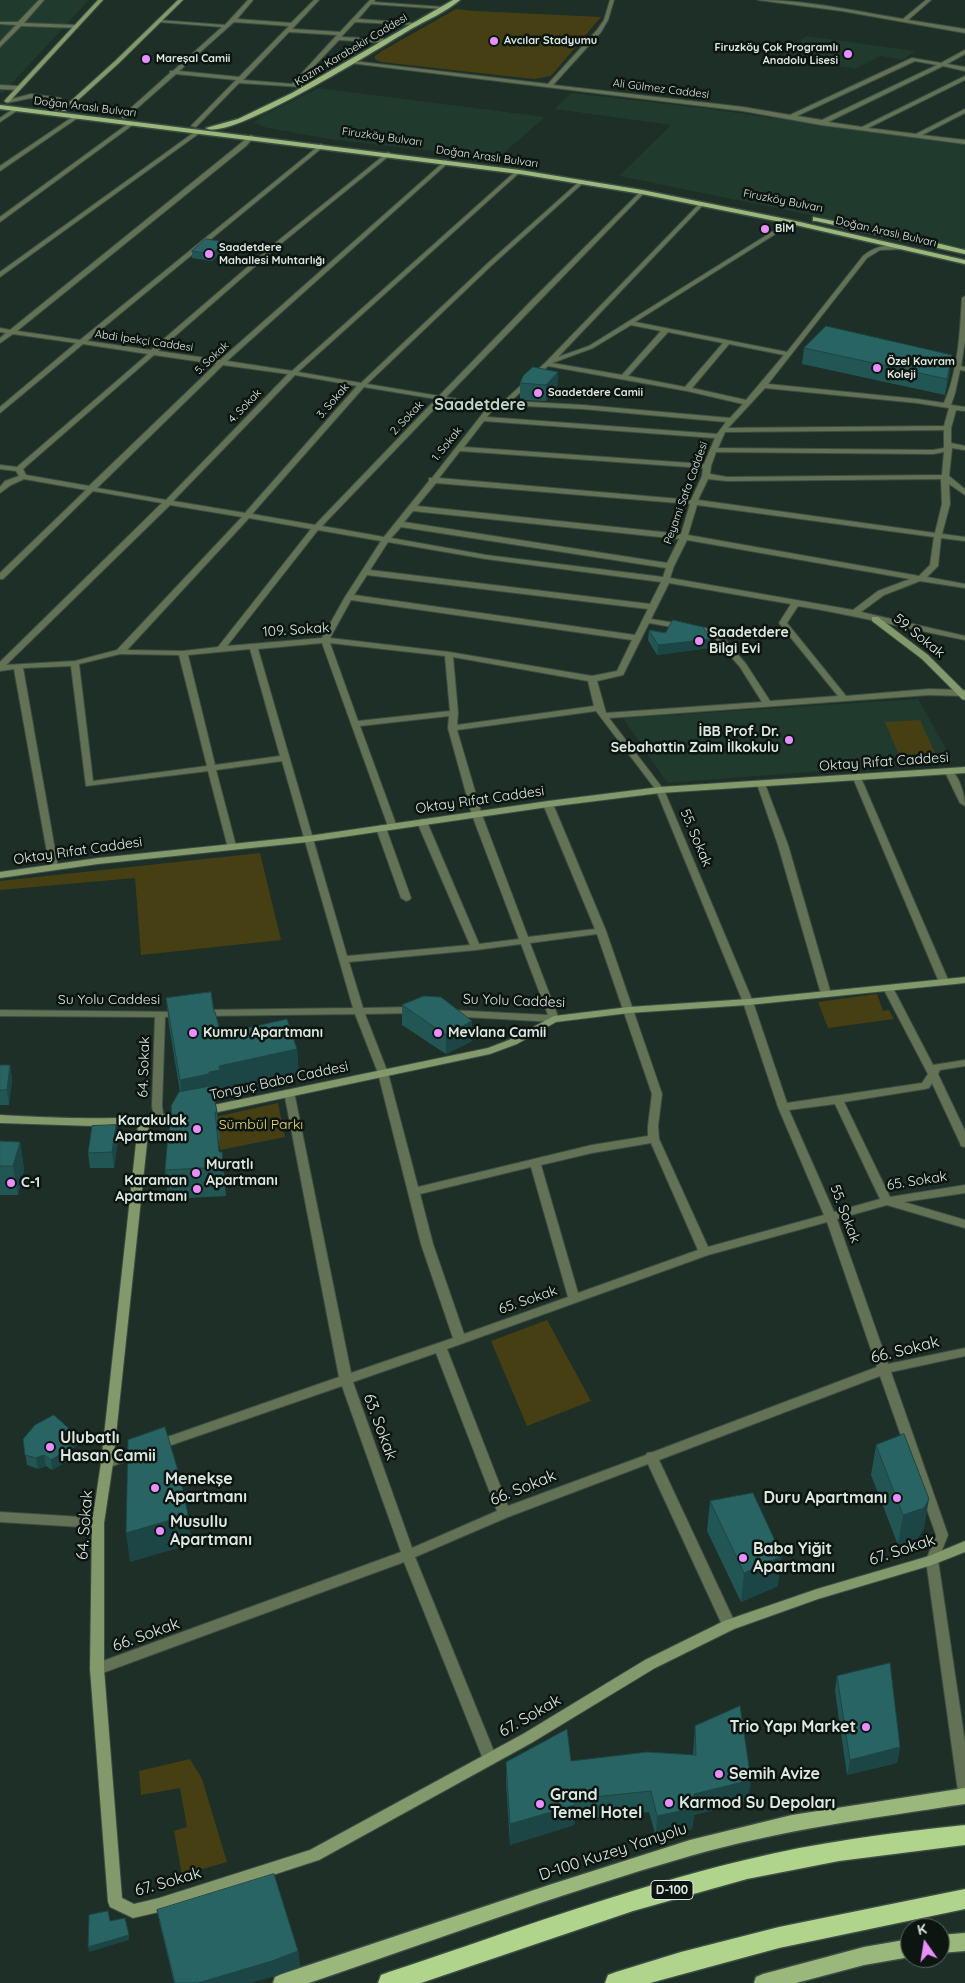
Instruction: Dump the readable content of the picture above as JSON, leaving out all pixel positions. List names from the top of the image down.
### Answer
{
  "streets": {
    "highway": ["D-100"],
    "main road": [
      "Kazım Karabekir Caddesi",
      "Doğan Araslı Bulvarı",
      "Firuzköy Bulvarı",
      "D-100 Kuzey Yanyolu"
    ],
    "street": [
      "Ali Gülmez Caddesi",
      "Abdi İpekçi Caddesi",
      "5. Sokak",
      "3. Sokak",
      "4. Sokak",
      "2. Sokak",
      "1. Sokak",
      "Peyami Safa Caddesi",
      "109. Sokak",
      "59. Sokak",
      "Oktay Rıfat Caddesi",
      "55. Sokak",
      "Su Yolu Caddesi",
      "64. Sokak",
      "Tonguç Baba Caddesi",
      "65. Sokak",
      "66. Sokak",
      "63. Sokak",
      "67. Sokak"
    ]
  },
  "crossings": [
    ["Kazım Karabekir Caddesi", "Ali Gülmez Caddesi"],
    ["Kazım Karabekir Caddesi", "Firuzköy Bulvarı"],
    ["Doğan Araslı Bulvarı", "Firuzköy Bulvarı"],
    ["Doğan Araslı Bulvarı", "5. Sokak"],
    ["Doğan Araslı Bulvarı", "3. Sokak"],
    ["Doğan Araslı Bulvarı", "4. Sokak"],
    ["Doğan Araslı Bulvarı", "2. Sokak"],
    ["Doğan Araslı Bulvarı", "Peyami Safa Caddesi"],
    ["Abdi İpekçi Caddesi", "5. Sokak"],
    ["Abdi İpekçi Caddesi", "3. Sokak"],
    ["Abdi İpekçi Caddesi", "4. Sokak"],
    ["Abdi İpekçi Caddesi", "2. Sokak"],
    ["Abdi İpekçi Caddesi", "1. Sokak"],
    ["3. Sokak", "109. Sokak"],
    ["4. Sokak", "109. Sokak"],
    ["2. Sokak", "109. Sokak"],
    ["1. Sokak", "109. Sokak"],
    ["Peyami Safa Caddesi", "109. Sokak"],
    ["Peyami Safa Caddesi", "55. Sokak"],
    ["109. Sokak", "55. Sokak"],
    ["Oktay Rıfat Caddesi", "55. Sokak"],
    ["55. Sokak", "Su Yolu Caddesi"],
    ["55. Sokak", "65. Sokak"],
    ["55. Sokak", "66. Sokak"],
    ["55. Sokak", "67. Sokak"],
    ["Su Yolu Caddesi", "64. Sokak"],
    ["Su Yolu Caddesi", "Tonguç Baba Caddesi"],
    ["64. Sokak", "Tonguç Baba Caddesi"],
    ["64. Sokak", "65. Sokak"],
    ["64. Sokak", "66. Sokak"],
    ["64. Sokak", "67. Sokak"],
    ["Tonguç Baba Caddesi", "63. Sokak"],
    ["65. Sokak", "63. Sokak"],
    ["66. Sokak", "63. Sokak"],
    ["63. Sokak", "67. Sokak"]
  ],
  "districts": ["Saadetdere"],
  "parks": ["Sümbül Parkı"],
  "places": [
    "Avcılar Stadyumu",
    "Firuzköy Çok Programlı Anadolu Lisesi",
    "Mareşal Camii",
    "BİM",
    "Saadetdere Mahallesi Muhtarlığı",
    "Özel Kavram Koleji",
    "Saadetdere Camii",
    "Saadetdere Bilgi Evi",
    "İBB Prof. Dr. Sebahattin Zaim İlkokulu",
    "Kumru Apartmanı",
    "Mevlana Camii",
    "Karakulak Apartmanı",
    "Muratlı Apartmanı",
    "C-1",
    "Karaman Apartmanı",
    "Ulubatlı Hasan Camii",
    "Menekşe Apartmanı",
    "Duru Apartmanı",
    "Musullu Apartmanı",
    "Baba Yiğit Apartmanı",
    "Trio Yapı Market",
    "Semih Avize",
    "Karmod Su Depoları",
    "Grand Temel Hotel"
  ],
  "north": "top"
}
